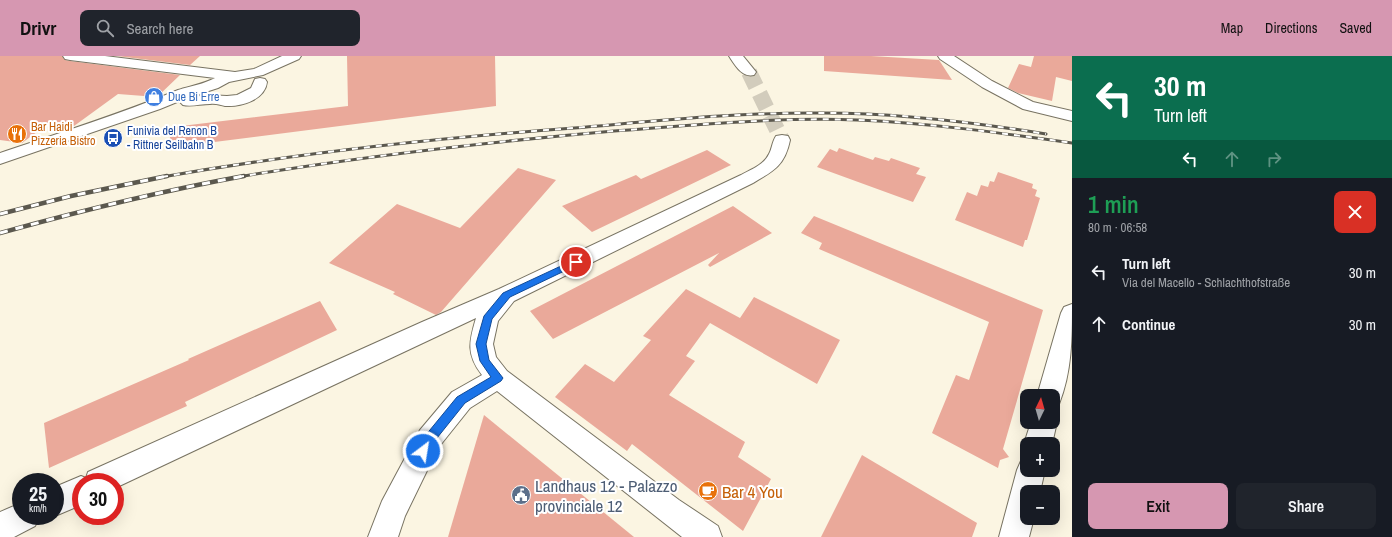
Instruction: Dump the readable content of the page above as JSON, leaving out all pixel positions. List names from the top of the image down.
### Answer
{
  "places": {
    "shop": ["Due Bi Erre"],
    "restaurant": ["Bar Haidi Pizzeria Bistro"],
    "bus stop": ["Funivia del Renon B - Rittner Seilbahn B"],
    "cafe": ["Bar 4 You"],
    "public building": ["Landhaus 12 - Palazzo provinciale 12"]
  },
  "north": "top",
  "page": {
    "header": "Drivr",
    "search": "Search here",
    "nav": ["Map", "Directions", "Saved"],
    "turn": ["30 m", "Turn left"],
    "heading": ["1 min", "80 m · 06:58"],
    "list": [
      {
        "name": "Turn left",
        "note": "Via del Macello - Schlachthofstraße",
        "value": "30 m"
      },
      {
        "name": "Continue",
        "value": "30 m"
      }
    ],
    "map_buttons": ["+", "−"],
    "speed": "25 km/h",
    "limit": "30",
    "buttons": ["Exit", "Share"]
  }
}
